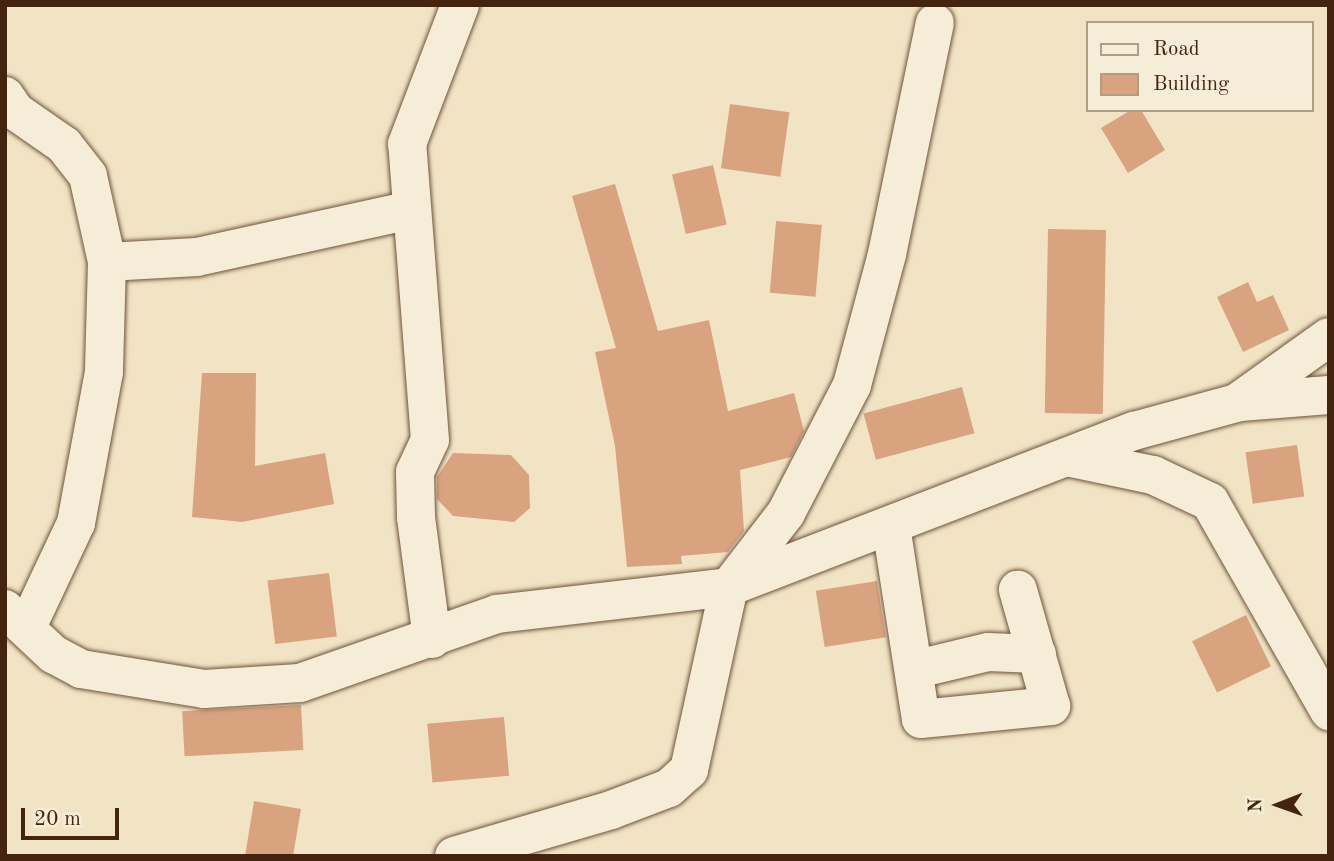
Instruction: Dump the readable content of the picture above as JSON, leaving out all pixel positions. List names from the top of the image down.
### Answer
{
  "legend": ["Road", "Building"],
  "scale_bar": "20 m",
  "north": "left"
}
